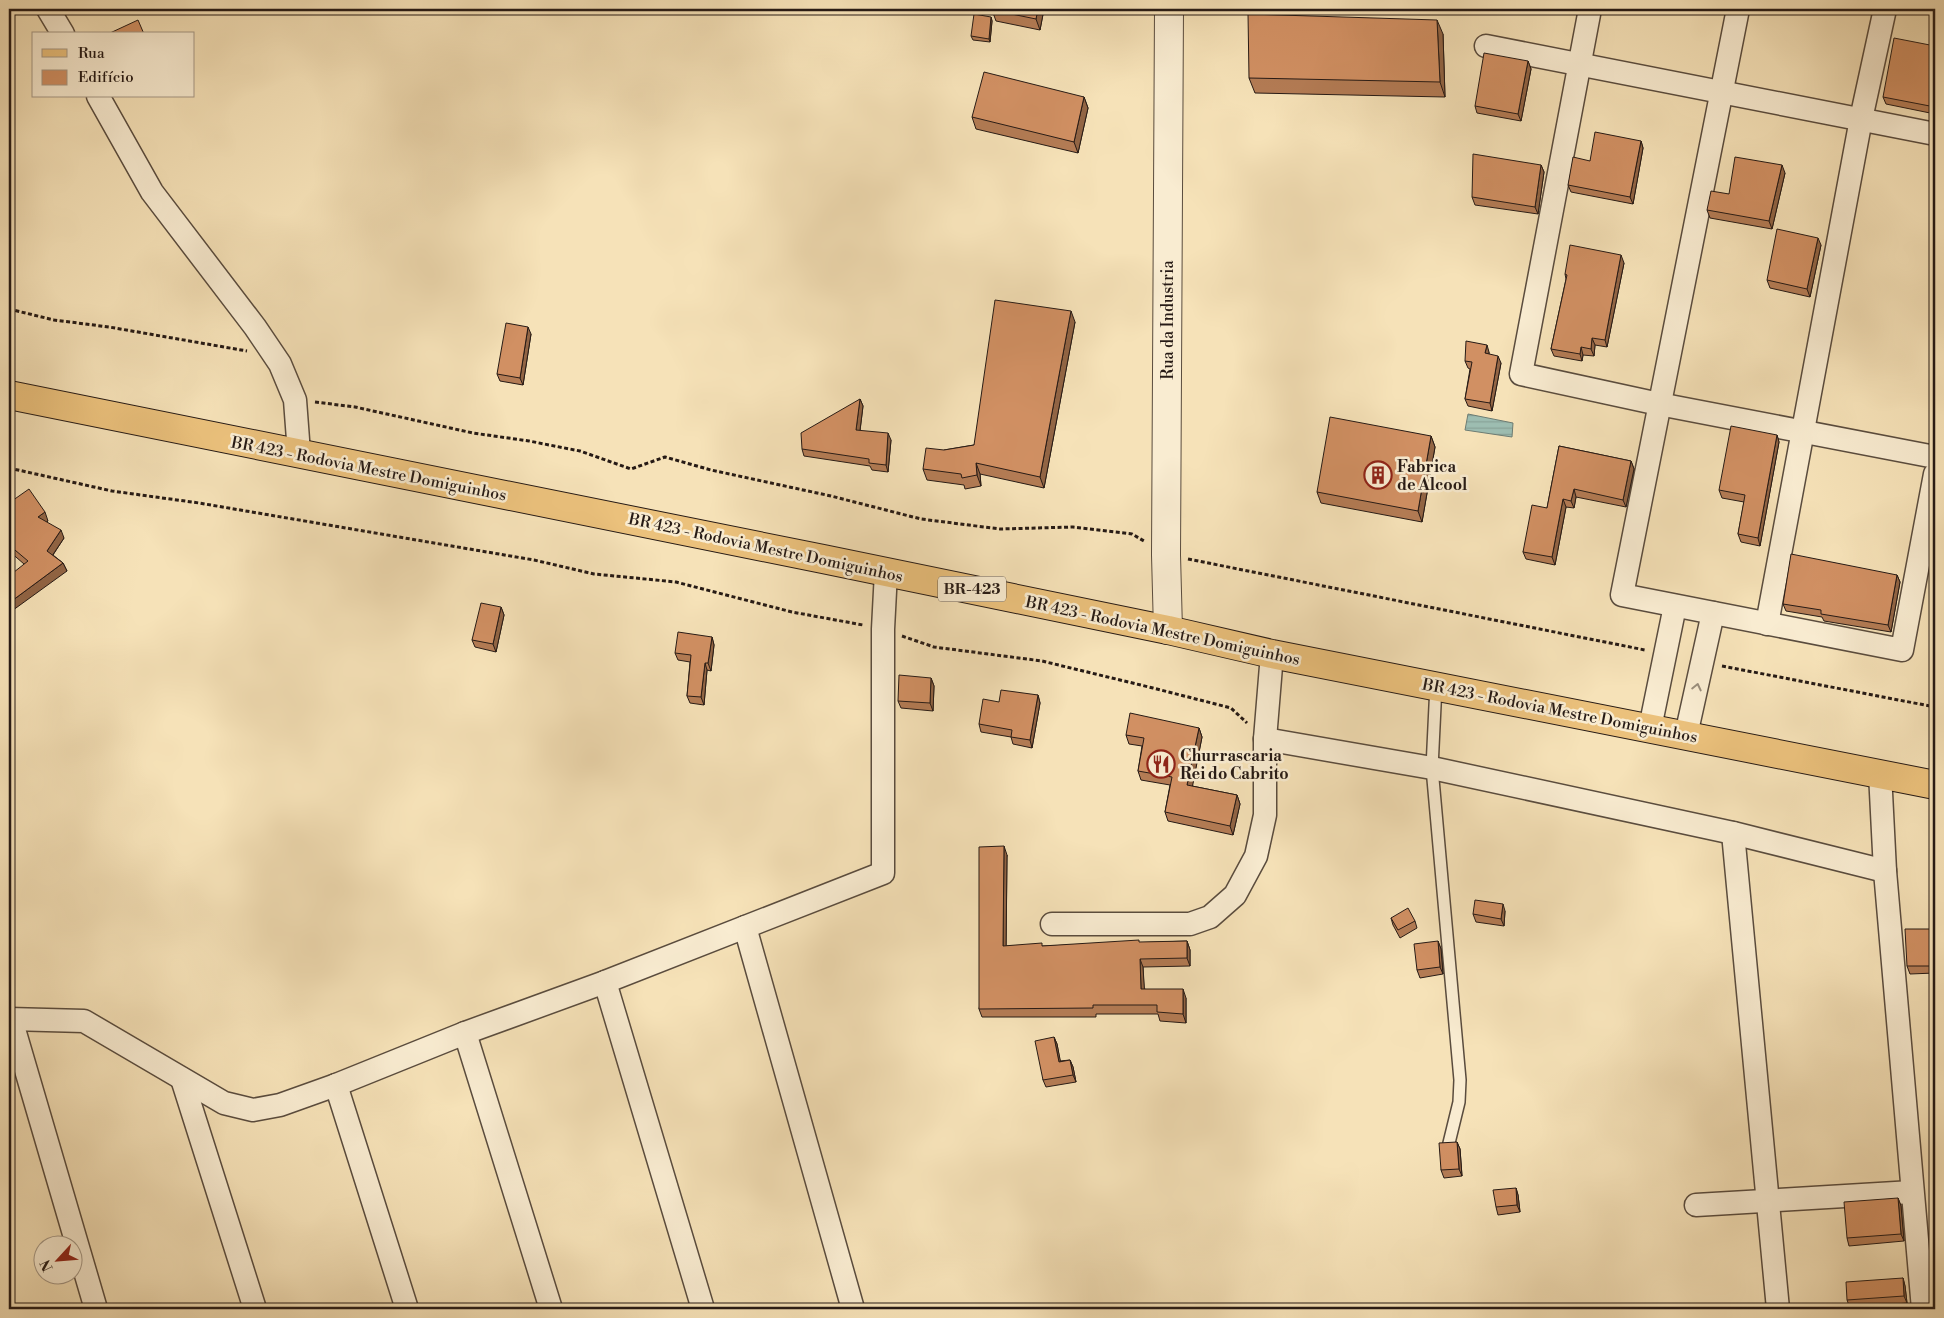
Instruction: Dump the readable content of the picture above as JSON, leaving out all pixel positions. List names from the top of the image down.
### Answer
{
  "streets": {
    "main road": ["BR 423 - Rodovia Mestre Domiguinhos", "BR-423"],
    "street": ["Rua da Industria"]
  },
  "crossings": [
    ["Rua da Industria", "BR 423 - Rodovia Mestre Domiguinhos"]
  ],
  "places": {
    "building": ["Fabrica de Alcool"],
    "restaurant": ["Churrascaria Rei do Cabrito"]
  },
  "legend": ["Rua", "Edifício"],
  "north": "bottom left"
}
